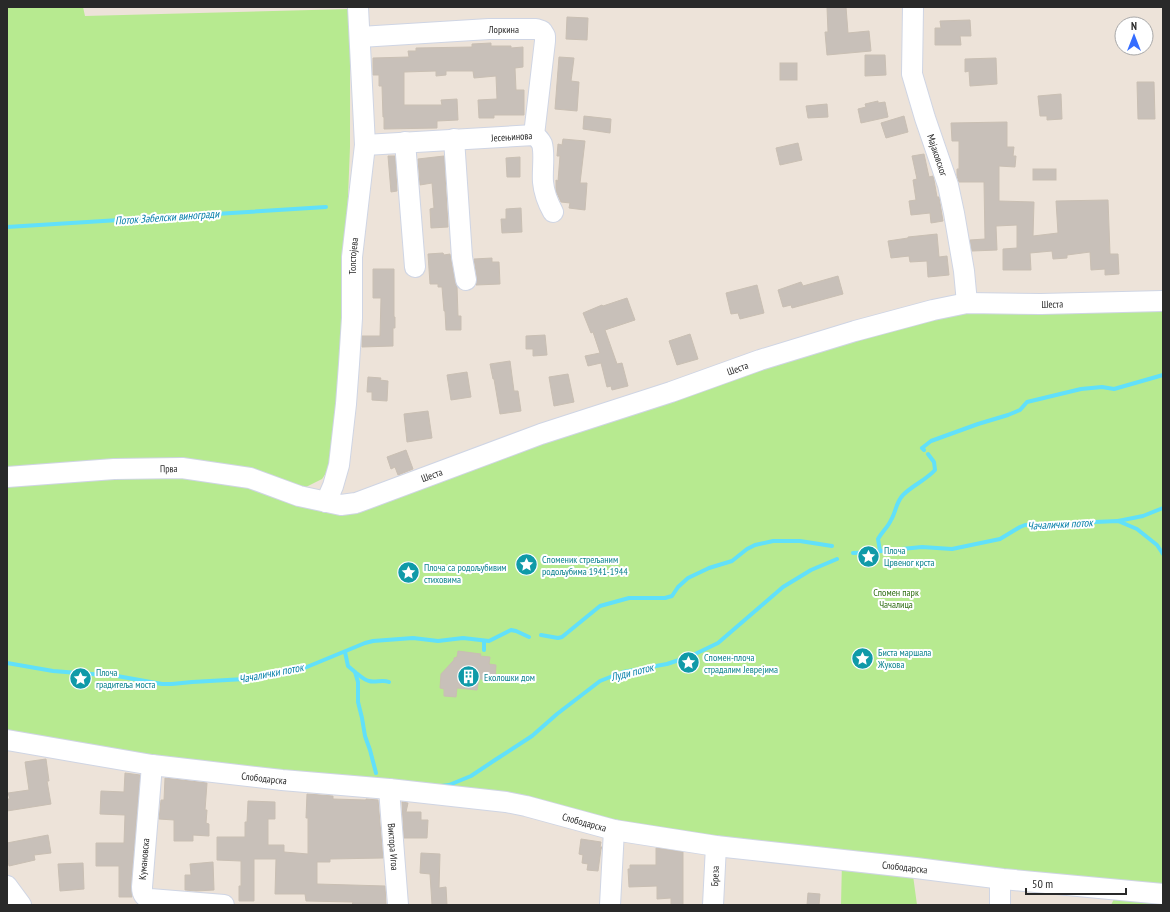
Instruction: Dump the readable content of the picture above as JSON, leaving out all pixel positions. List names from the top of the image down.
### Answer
{
  "streets": {
    "street": [
      "Лоркина",
      "Јесењинова",
      "Мајаковског",
      "Толстојева",
      "Шеста",
      "Прва",
      "Слободарска",
      "Виктора Игоа",
      "Кумановска",
      "Бреза"
    ]
  },
  "crossings": [
    ["Лоркина", "Јесењинова"],
    ["Лоркина", "Толстојева"],
    ["Јесењинова", "Толстојева"],
    ["Мајаковског", "Шеста"],
    ["Толстојева", "Шеста"],
    ["Толстојева", "Прва"],
    ["Шеста", "Прва"],
    ["Слободарска", "Виктора Игоа"],
    ["Слободарска", "Кумановска"],
    ["Слободарска", "Бреза"]
  ],
  "water": ["Поток Забелски виногради", "Чачалички поток", "Луди поток"],
  "parks": ["Спомен парк Чачалица"],
  "places": {
    "place": [
      "Плоча Црвеног крста",
      "Споменик стрељаним родољубима 1941-1944",
      "Плоча са родољубивим стиховима",
      "Биста маршала Жукова",
      "Спомен-плоча страдалим Јеврејима",
      "Плоча градитеља моста"
    ],
    "building": ["Еколошки дом"]
  },
  "scale_bar": "50 m",
  "north": "top"
}
